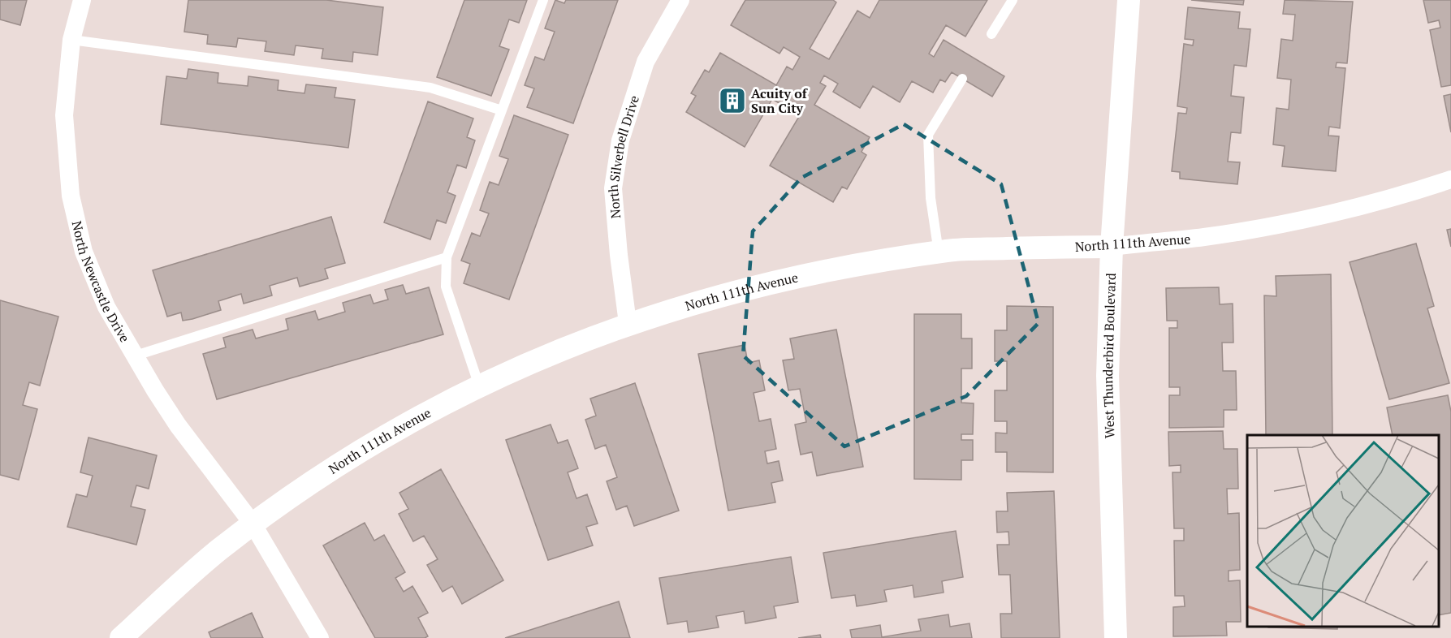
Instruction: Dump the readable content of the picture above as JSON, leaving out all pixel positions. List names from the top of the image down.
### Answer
{
  "streets": {
    "street": [
      "North Silverbell Drive",
      "North 111th Avenue",
      "North Newcastle Drive",
      "West Thunderbird Boulevard"
    ]
  },
  "crossings": [
    ["North Silverbell Drive", "North 111th Avenue"],
    ["North 111th Avenue", "North Newcastle Drive"],
    ["North 111th Avenue", "West Thunderbird Boulevard"]
  ],
  "places": {
    "building": ["Acuity of Sun City"]
  }
}
